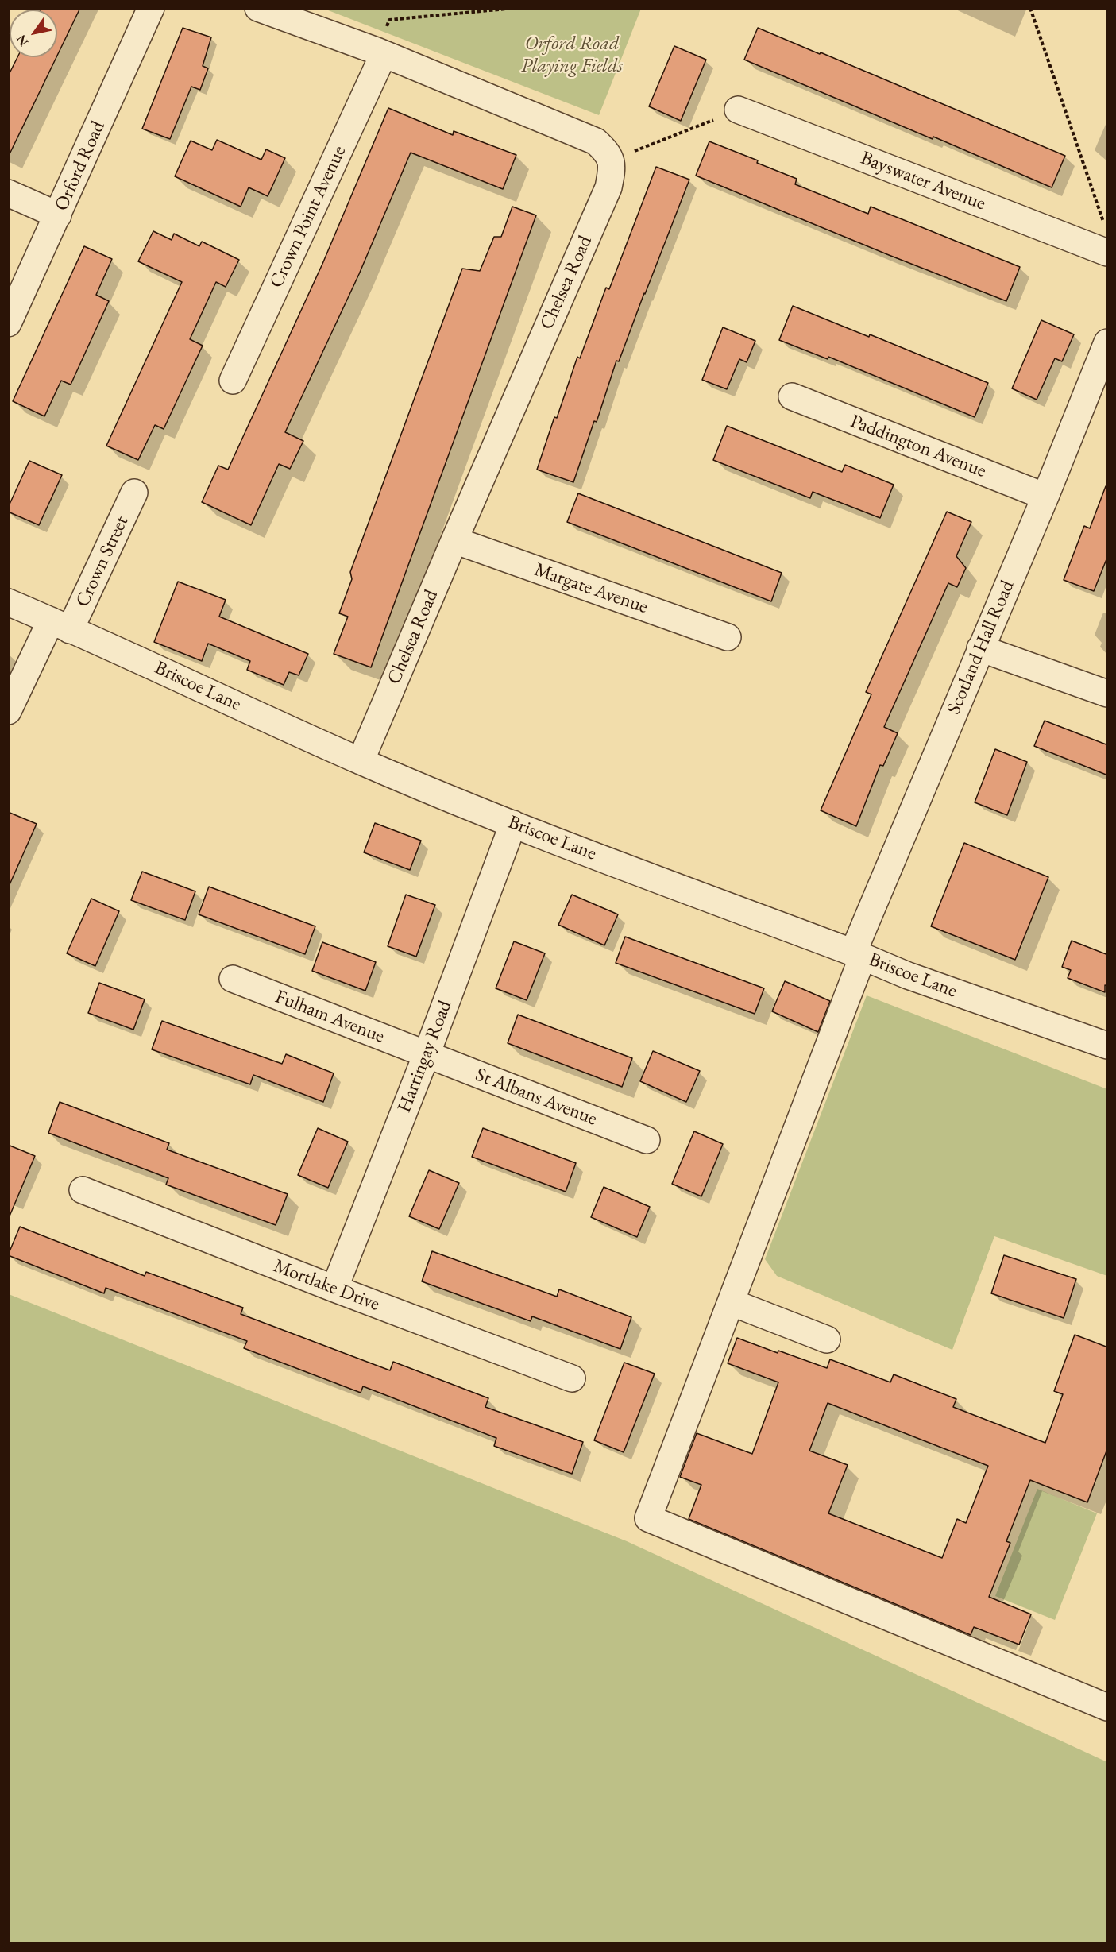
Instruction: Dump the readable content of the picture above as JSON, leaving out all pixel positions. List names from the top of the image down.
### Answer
{
  "streets": {
    "street": [
      "Orford Road",
      "Bayswater Avenue",
      "Crown Point Avenue",
      "Chelsea Road",
      "Paddington Avenue",
      "Crown Street",
      "Margate Avenue",
      "Scotland Hall Road",
      "Briscoe Lane",
      "Fulham Avenue",
      "Harringay Road",
      "St Albans Avenue",
      "Mortlake Drive"
    ]
  },
  "crossings": [
    ["Chelsea Road", "Margate Avenue"],
    ["Chelsea Road", "Briscoe Lane"],
    ["Paddington Avenue", "Scotland Hall Road"],
    ["Crown Street", "Briscoe Lane"],
    ["Scotland Hall Road", "Briscoe Lane"],
    ["Briscoe Lane", "Harringay Road"],
    ["Fulham Avenue", "Harringay Road"],
    ["Fulham Avenue", "St Albans Avenue"],
    ["Harringay Road", "St Albans Avenue"],
    ["Harringay Road", "Mortlake Drive"]
  ],
  "parks": ["Orford Road Playing Fields"],
  "north": "bottom left"
}
